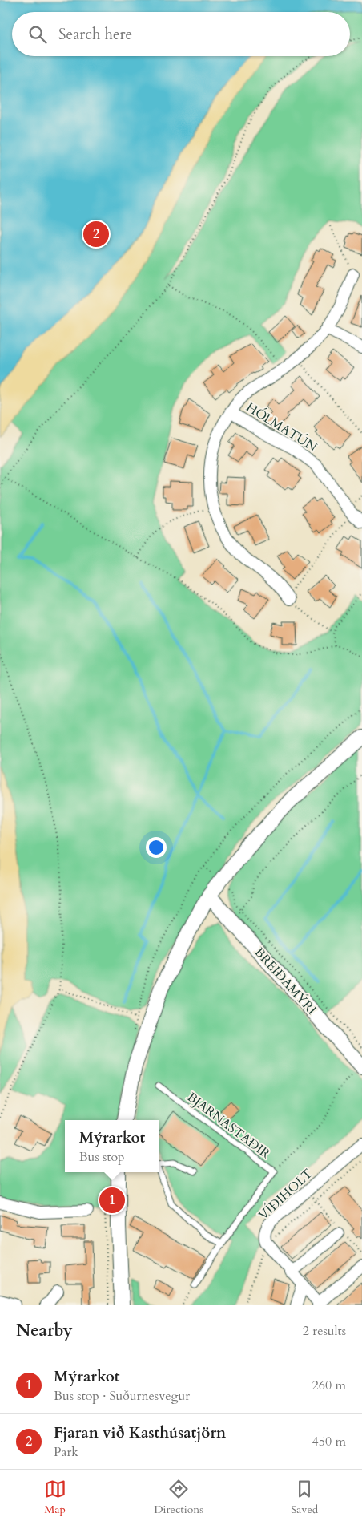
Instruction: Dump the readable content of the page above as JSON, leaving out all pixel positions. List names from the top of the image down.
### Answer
{
  "streets": {
    "street": ["HÓLMATÚN", "BREIÐAMÝRI", "VÍÐIHOLT"],
    "lane": ["BJARNASTAÐIR"]
  },
  "page": {
    "search": "Search here",
    "pins": ["2", "1"],
    "popup": ["Mýrarkot", "Bus stop"],
    "heading": ["Nearby", "2 results"],
    "list": [
      {
        "mark": "1",
        "name": "Mýrarkot",
        "note": "Bus stop · Suðurnesvegur",
        "value": "260 m"
      },
      {
        "mark": "2",
        "name": "Fjaran við Kasthúsatjörn",
        "note": "Park",
        "value": "450 m"
      }
    ],
    "nav": ["Map", "Directions", "Saved"]
  }
}
